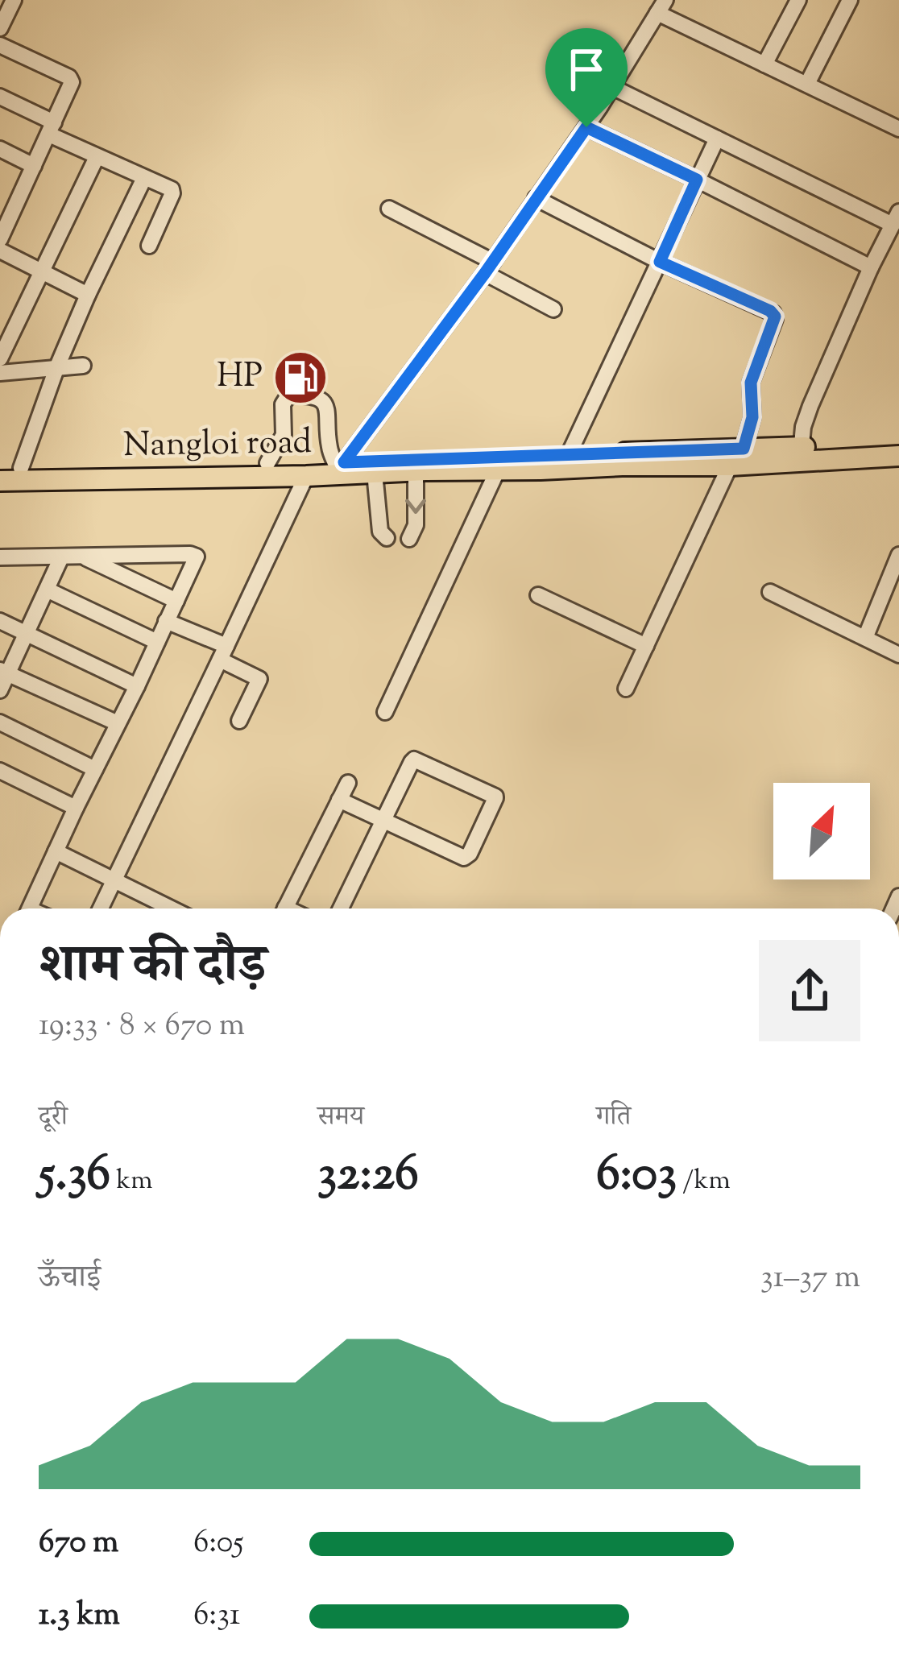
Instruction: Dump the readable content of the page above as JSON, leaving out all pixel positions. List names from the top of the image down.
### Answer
{
  "streets": {
    "main road": ["Nangloi road"]
  },
  "places": {
    "fuel station": ["HP"]
  },
  "north": "top right",
  "page": {
    "heading": ["शाम की दौड़", "19:33 · 8 × 670 m"],
    "stats": [
      ["दूरी", "5.36 km"],
      ["समय", "32:26"],
      ["गति", "6:03 /km"]
    ],
    "chart": ["ऊँचाई", "31–37 m"],
    "list": [
      {
        "name": "670 m",
        "note": "6:05"
      },
      {
        "name": "1.3 km",
        "note": "6:31"
      }
    ]
  }
}
